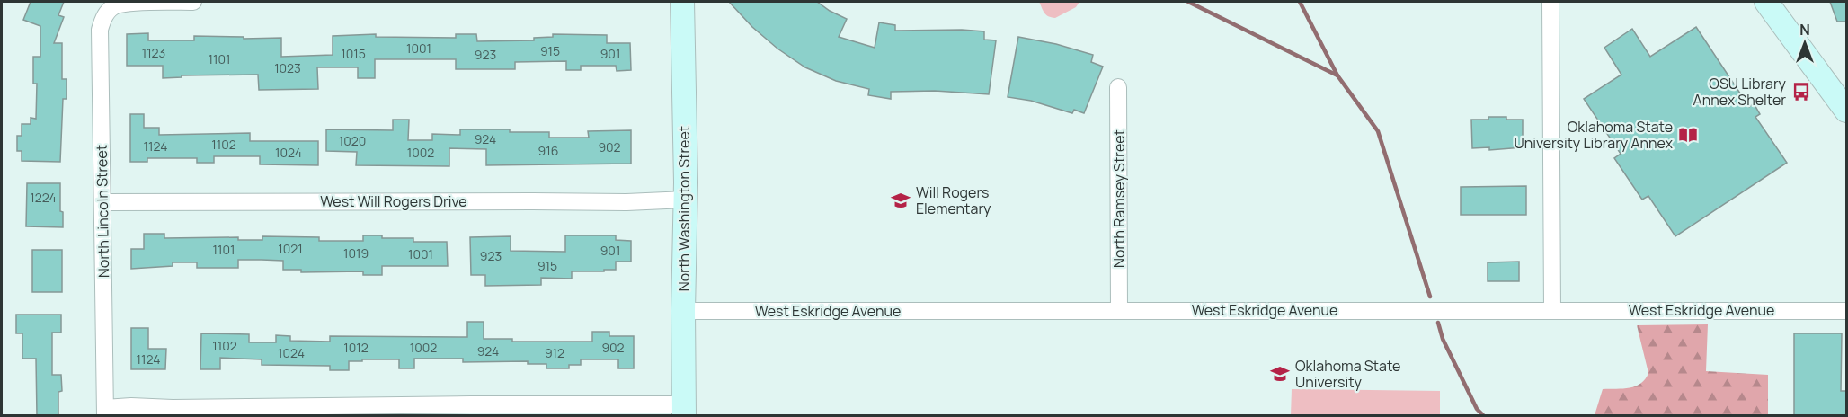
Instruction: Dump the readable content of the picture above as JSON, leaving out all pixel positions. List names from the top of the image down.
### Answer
{
  "streets": {
    "main road": ["North Washington Street"],
    "street": [
      "North Ramsey Street",
      "West Will Rogers Drive",
      "North Lincoln Street",
      "West Eskridge Avenue"
    ]
  },
  "crossings": [
    ["North Ramsey Street", "West Eskridge Avenue"],
    ["West Will Rogers Drive", "North Washington Street"],
    ["West Will Rogers Drive", "North Lincoln Street"],
    ["North Washington Street", "West Eskridge Avenue"]
  ],
  "places": {
    "bus stop": ["OSU Library Annex Shelter"],
    "library": ["Oklahoma State University Library Annex"],
    "school or university": ["Will Rogers Elementary", "Oklahoma State University"]
  },
  "house_numbers": [
    "1001",
    "915",
    "1123",
    "1015",
    "901",
    "923",
    "1101",
    "1023",
    "924",
    "1020",
    "1102",
    "1124",
    "902",
    "916",
    "1024",
    "1002",
    "1224",
    "1021",
    "1101",
    "901",
    "1019",
    "1001",
    "923",
    "915",
    "1102",
    "1012",
    "1002",
    "902",
    "924",
    "1024",
    "912",
    "1124"
  ],
  "north": "top"
}
